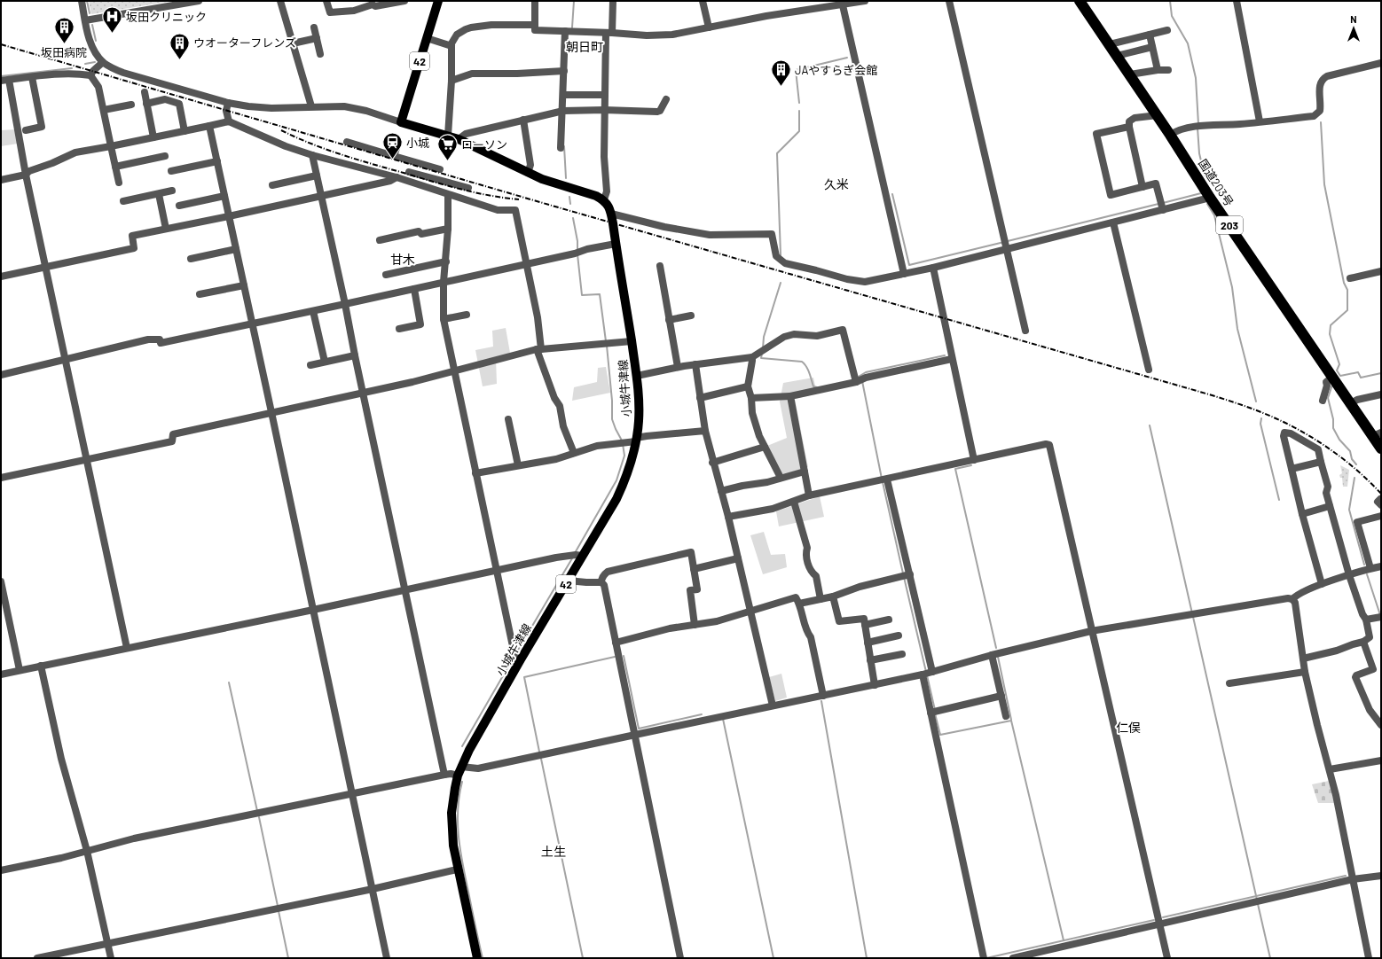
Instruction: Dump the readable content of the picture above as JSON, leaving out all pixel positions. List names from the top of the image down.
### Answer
{
  "streets": {
    "highway": ["国道203号", "203"],
    "main road": ["42", "小城牛津線"]
  },
  "districts": [
    "朝日町",
    "久米",
    "甘木",
    "仁俣",
    "土生"
  ],
  "places": {
    "hospital": ["坂田クリニック"],
    "building": ["坂田病院", "ウオーターフレンズ", "JAやすらぎ会館"],
    "station": ["小城"],
    "supermarket": ["ローソン"]
  },
  "north": "top"
}
